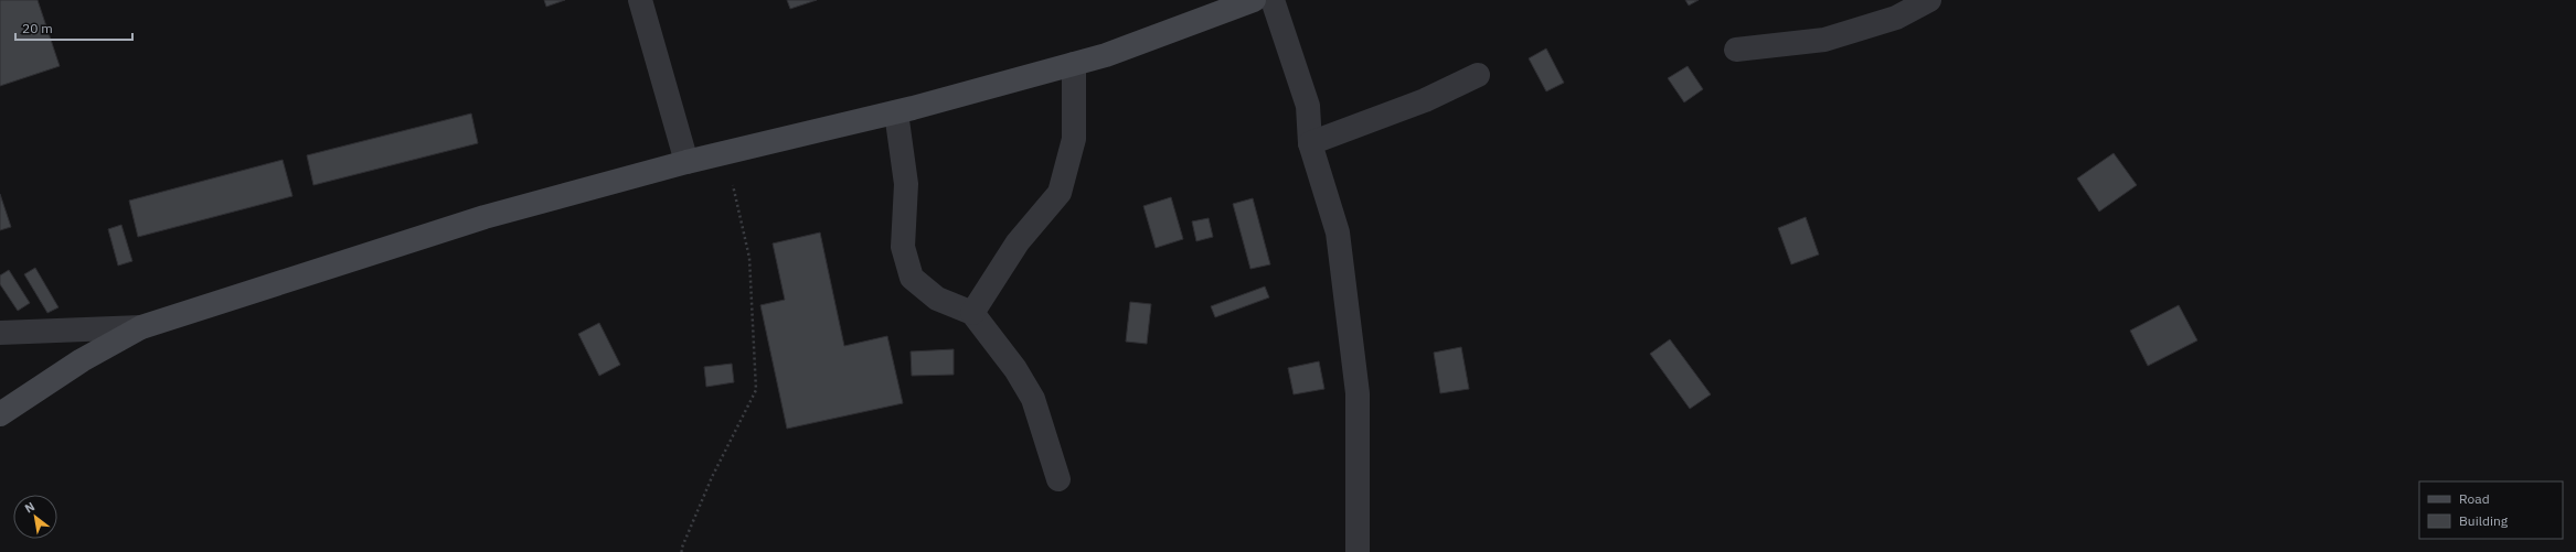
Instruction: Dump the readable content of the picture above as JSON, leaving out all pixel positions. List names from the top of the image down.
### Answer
{
  "legend": ["Road", "Building"],
  "scale_bar": "20 m",
  "north": "top left"
}
